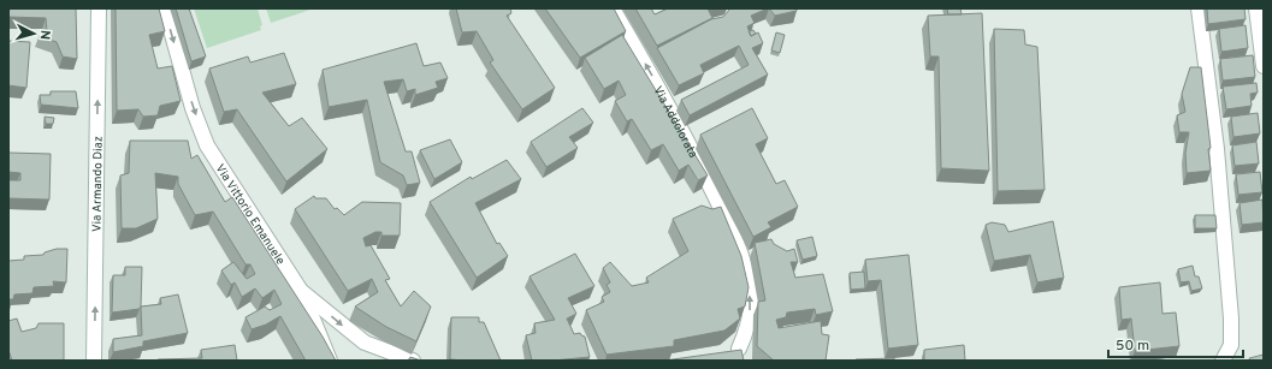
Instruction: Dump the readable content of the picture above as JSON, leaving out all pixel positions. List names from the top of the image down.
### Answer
{
  "streets": {
    "street": ["Via Addolorata", "Via Armando Diaz", "Via Vittorio Emanuele"]
  },
  "one_way": ["Via Addolorata", "Via Armando Diaz", "Via Vittorio Emanuele"],
  "scale_bar": "50 m",
  "north": "right"
}
